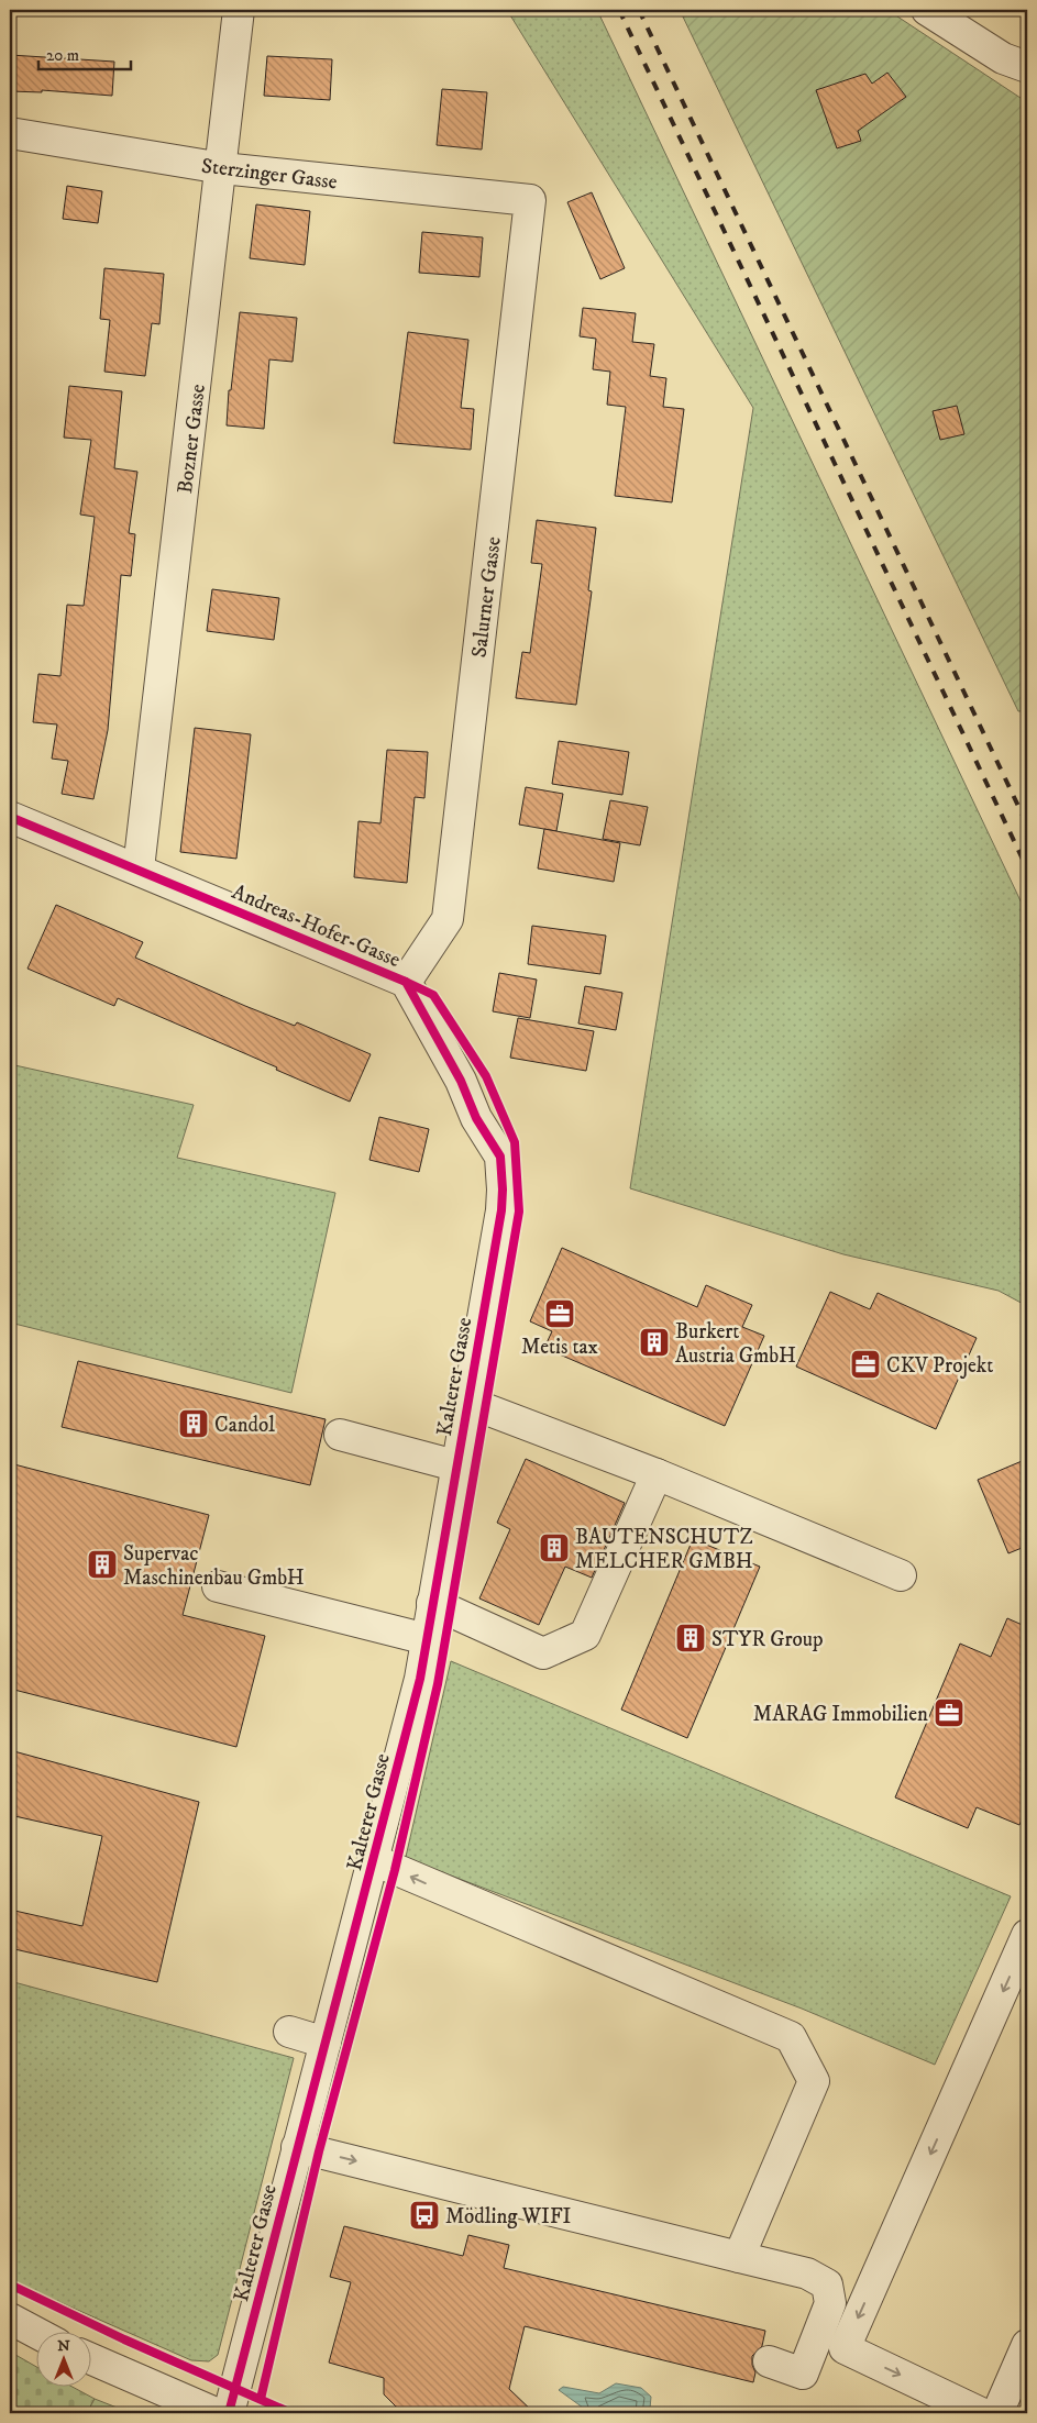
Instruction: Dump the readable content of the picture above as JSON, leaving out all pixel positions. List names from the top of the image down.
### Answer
{
  "streets": {
    "street": [
      "Sterzinger Gasse",
      "Bozner Gasse",
      "Salurner Gasse",
      "Andreas-Hofer-Gasse",
      "Kalterer Gasse"
    ]
  },
  "crossings": [
    ["Sterzinger Gasse", "Bozner Gasse"],
    ["Sterzinger Gasse", "Salurner Gasse"],
    ["Bozner Gasse", "Andreas-Hofer-Gasse"],
    ["Salurner Gasse", "Andreas-Hofer-Gasse"],
    ["Andreas-Hofer-Gasse", "Kalterer Gasse"]
  ],
  "places": {
    "office": ["Metis tax", "CKV Projekt", "MARAG Immobilien"],
    "building": [
      "Burkert Austria GmbH",
      "Candol",
      "BAUTENSCHUTZ MELCHER GMBH",
      "Supervac Maschinenbau GmbH",
      "STYR Group"
    ],
    "bus stop": ["Mödling WIFI"]
  },
  "scale_bar": "20 m",
  "north": "top"
}
